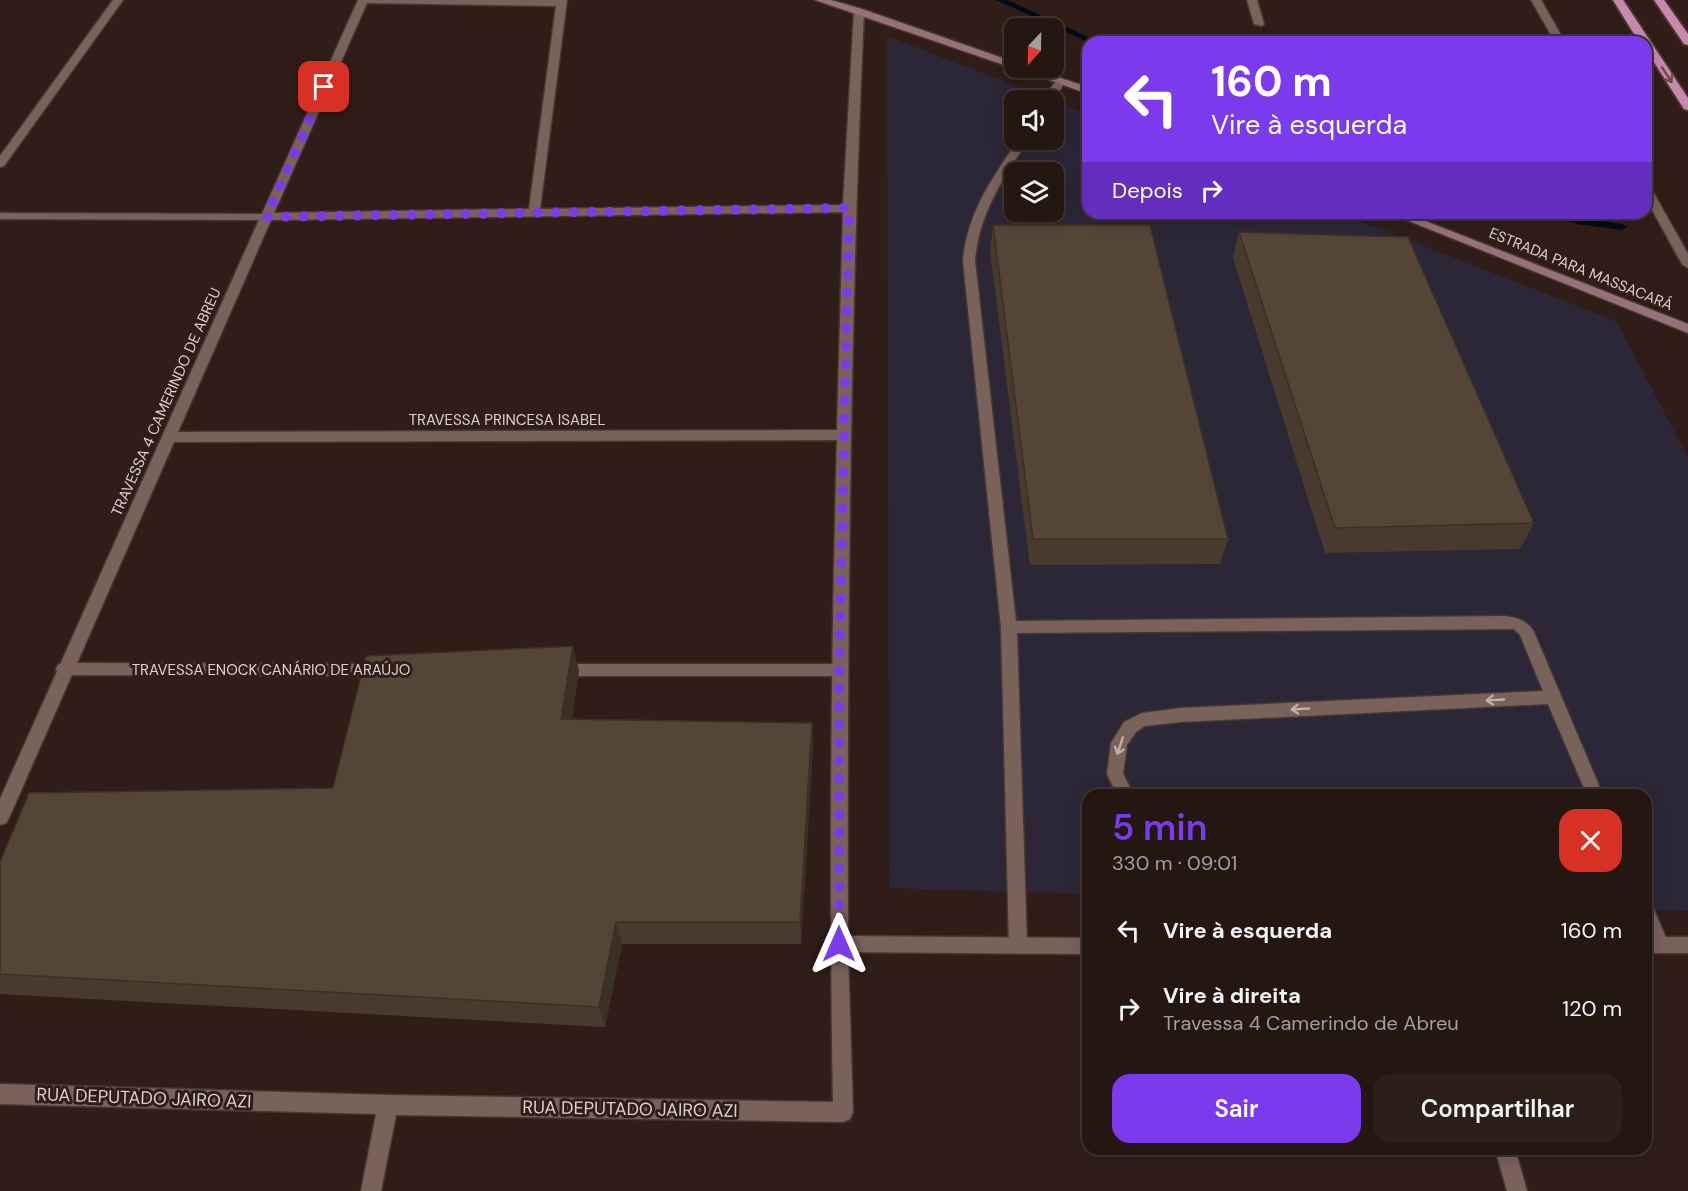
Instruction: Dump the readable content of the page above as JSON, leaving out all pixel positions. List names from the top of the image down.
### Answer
{
  "streets": {
    "main road": ["ESTRADA PARA MASSACARÁ"],
    "street": [
      "TRAVESSA 4 CAMERINDO DE ABREU",
      "TRAVESSA PRINCESA ISABEL",
      "TRAVESSA ENOCK CANÁRIO DE ARAÚJO",
      "RUA DEPUTADO JAIRO AZI"
    ]
  },
  "crossings": [
    ["TRAVESSA 4 CAMERINDO DE ABREU", "TRAVESSA PRINCESA ISABEL"],
    ["TRAVESSA 4 CAMERINDO DE ABREU", "TRAVESSA ENOCK CANÁRIO DE ARAÚJO"]
  ],
  "north": "bottom",
  "page": {
    "turn": ["160 m", "Vire à esquerda"],
    "then": "Depois",
    "heading": ["5 min", "330 m · 09:01"],
    "list": [
      {
        "name": "Vire à esquerda",
        "value": "160 m"
      },
      {
        "name": "Vire à direita",
        "note": "Travessa 4 Camerindo de Abreu",
        "value": "120 m"
      }
    ],
    "buttons": ["Sair", "Compartilhar"]
  }
}
